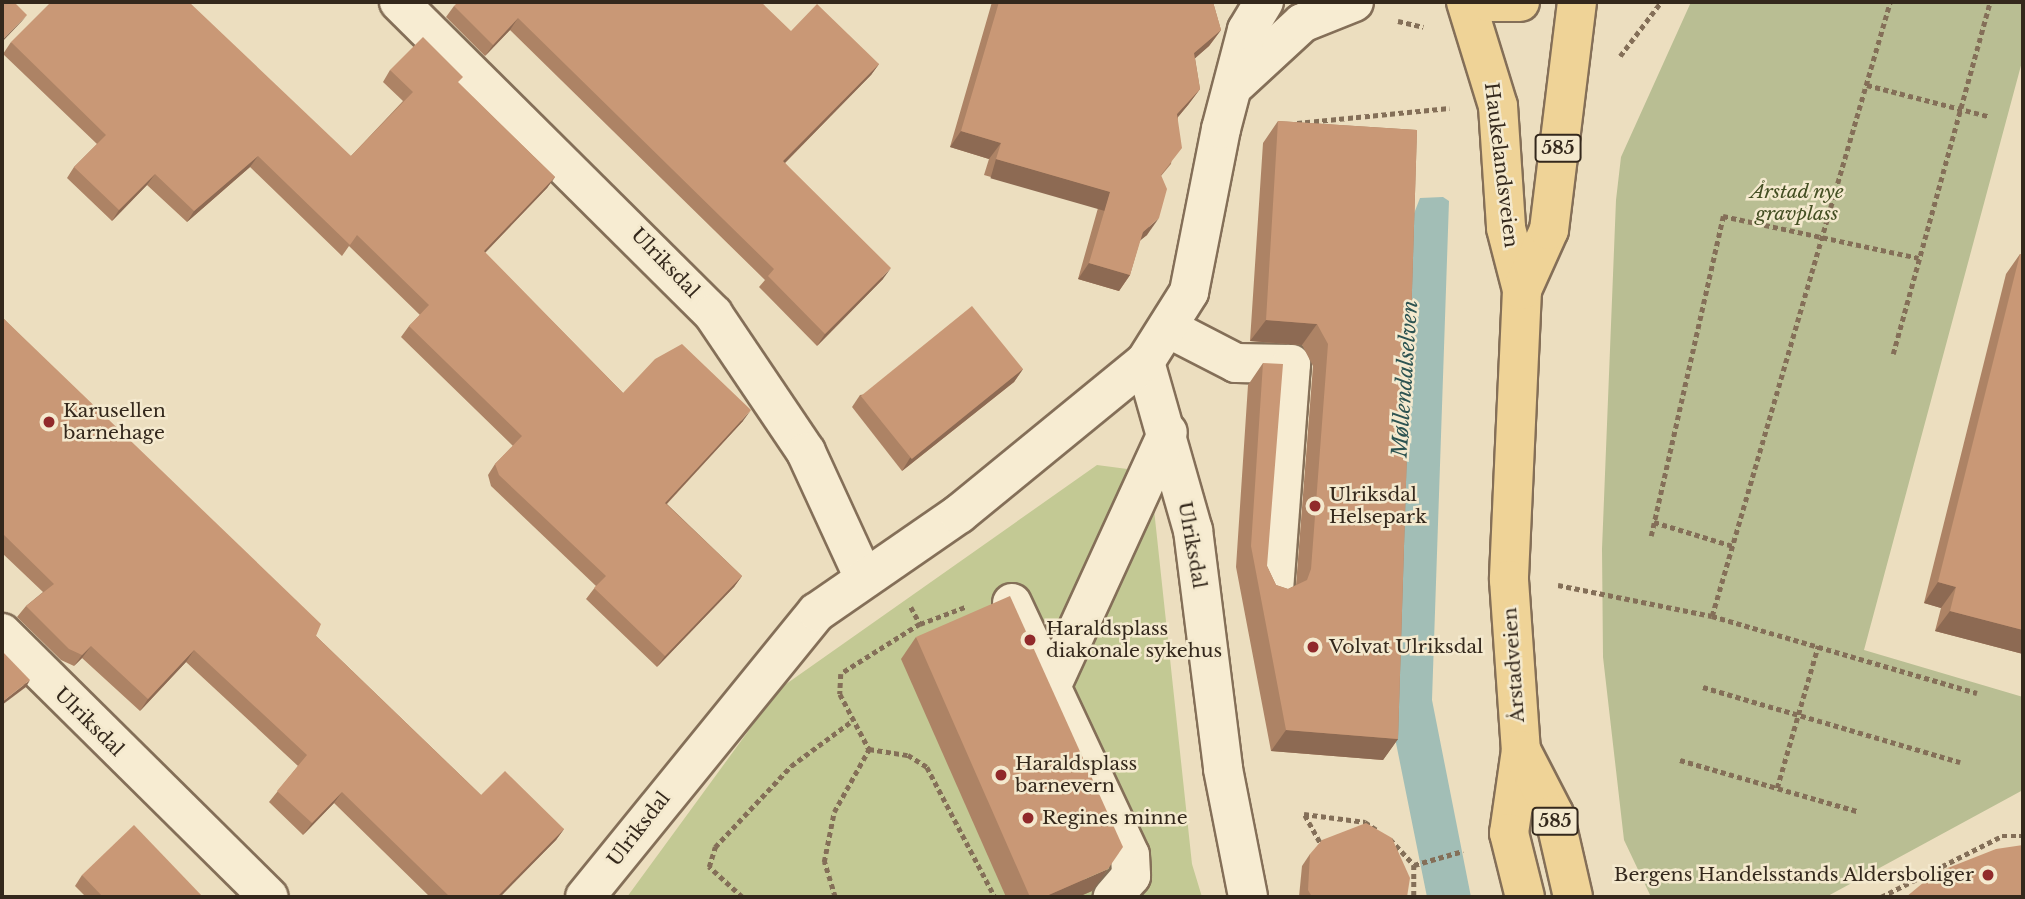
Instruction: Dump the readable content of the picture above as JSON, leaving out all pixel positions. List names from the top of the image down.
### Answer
{
  "streets": {
    "main road": ["585", "Haukelandsveien", "Årstadveien"],
    "street": ["Ulriksdal"]
  },
  "crossings": [
    ["Haukelandsveien", "Årstadveien"]
  ],
  "water": ["Møllendalselven"],
  "parks": ["Årstad nye gravplass"],
  "places": [
    "Karusellen barnehage",
    "Ulriksdal Helsepark",
    "Haraldsplass diakonale sykehus",
    "Volvat Ulriksdal",
    "Haraldsplass barnevern",
    "Regines minne",
    "Bergens Handelsstands Aldersboliger"
  ]
}
